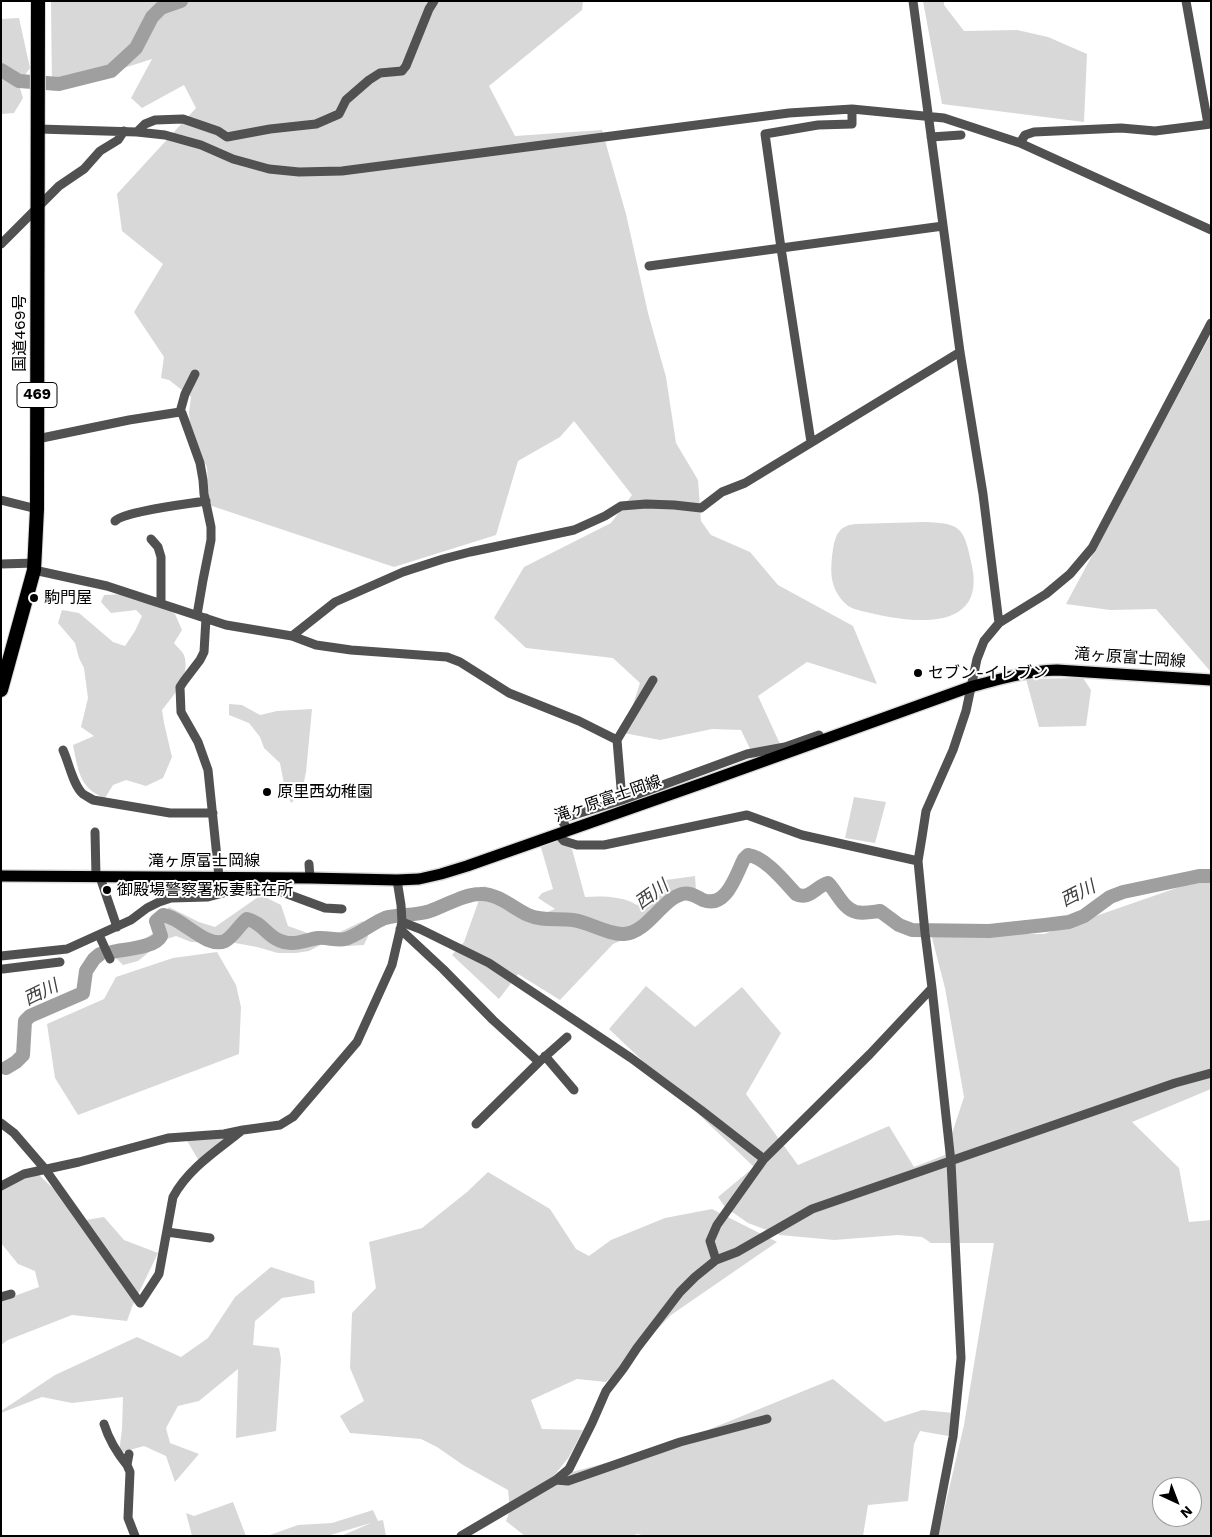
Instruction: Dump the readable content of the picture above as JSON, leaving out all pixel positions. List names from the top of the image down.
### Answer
{
  "streets": {
    "highway": ["国道469号", "469"],
    "main road": ["滝ヶ原富士岡線"]
  },
  "water": ["西川"],
  "places": [
    "駒門屋",
    "セブン-イレブン",
    "原里西幼稚園",
    "御殿場警察署板妻駐在所"
  ],
  "north": "bottom right"
}
